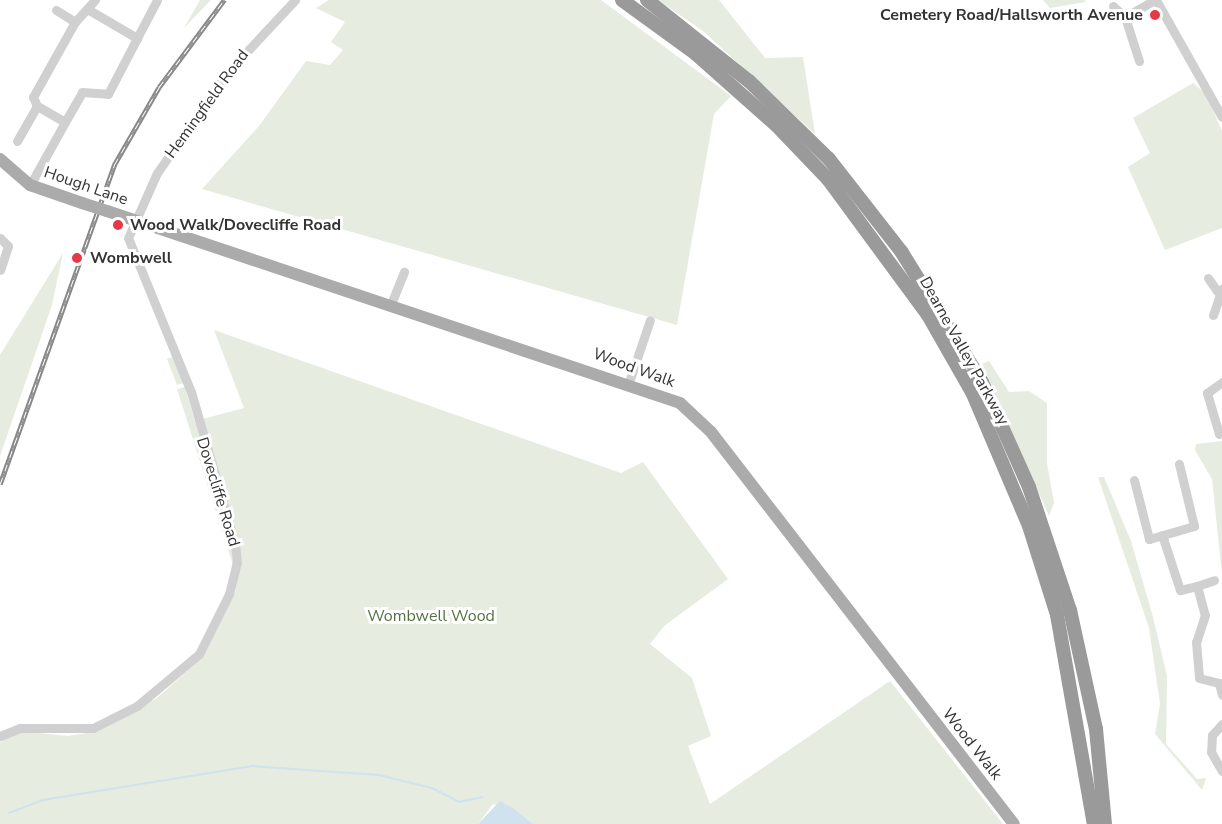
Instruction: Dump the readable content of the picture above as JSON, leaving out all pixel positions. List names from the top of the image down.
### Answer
{
  "streets": {
    "highway": ["Dearne Valley Parkway"],
    "main road": ["Hough Lane", "Wood Walk"],
    "street": ["Hemingfield Road", "Dovecliffe Road"]
  },
  "crossings": [
    ["Hemingfield Road", "Hough Lane"],
    ["Hemingfield Road", "Wood Walk"],
    ["Hemingfield Road", "Dovecliffe Road"],
    ["Hough Lane", "Wood Walk"],
    ["Hough Lane", "Dovecliffe Road"],
    ["Wood Walk", "Dovecliffe Road"]
  ],
  "parks": ["Wombwell Wood"],
  "places": ["Cemetery Road/Hallsworth Avenue", "Wood Walk/Dovecliffe Road", "Wombwell"]
}
